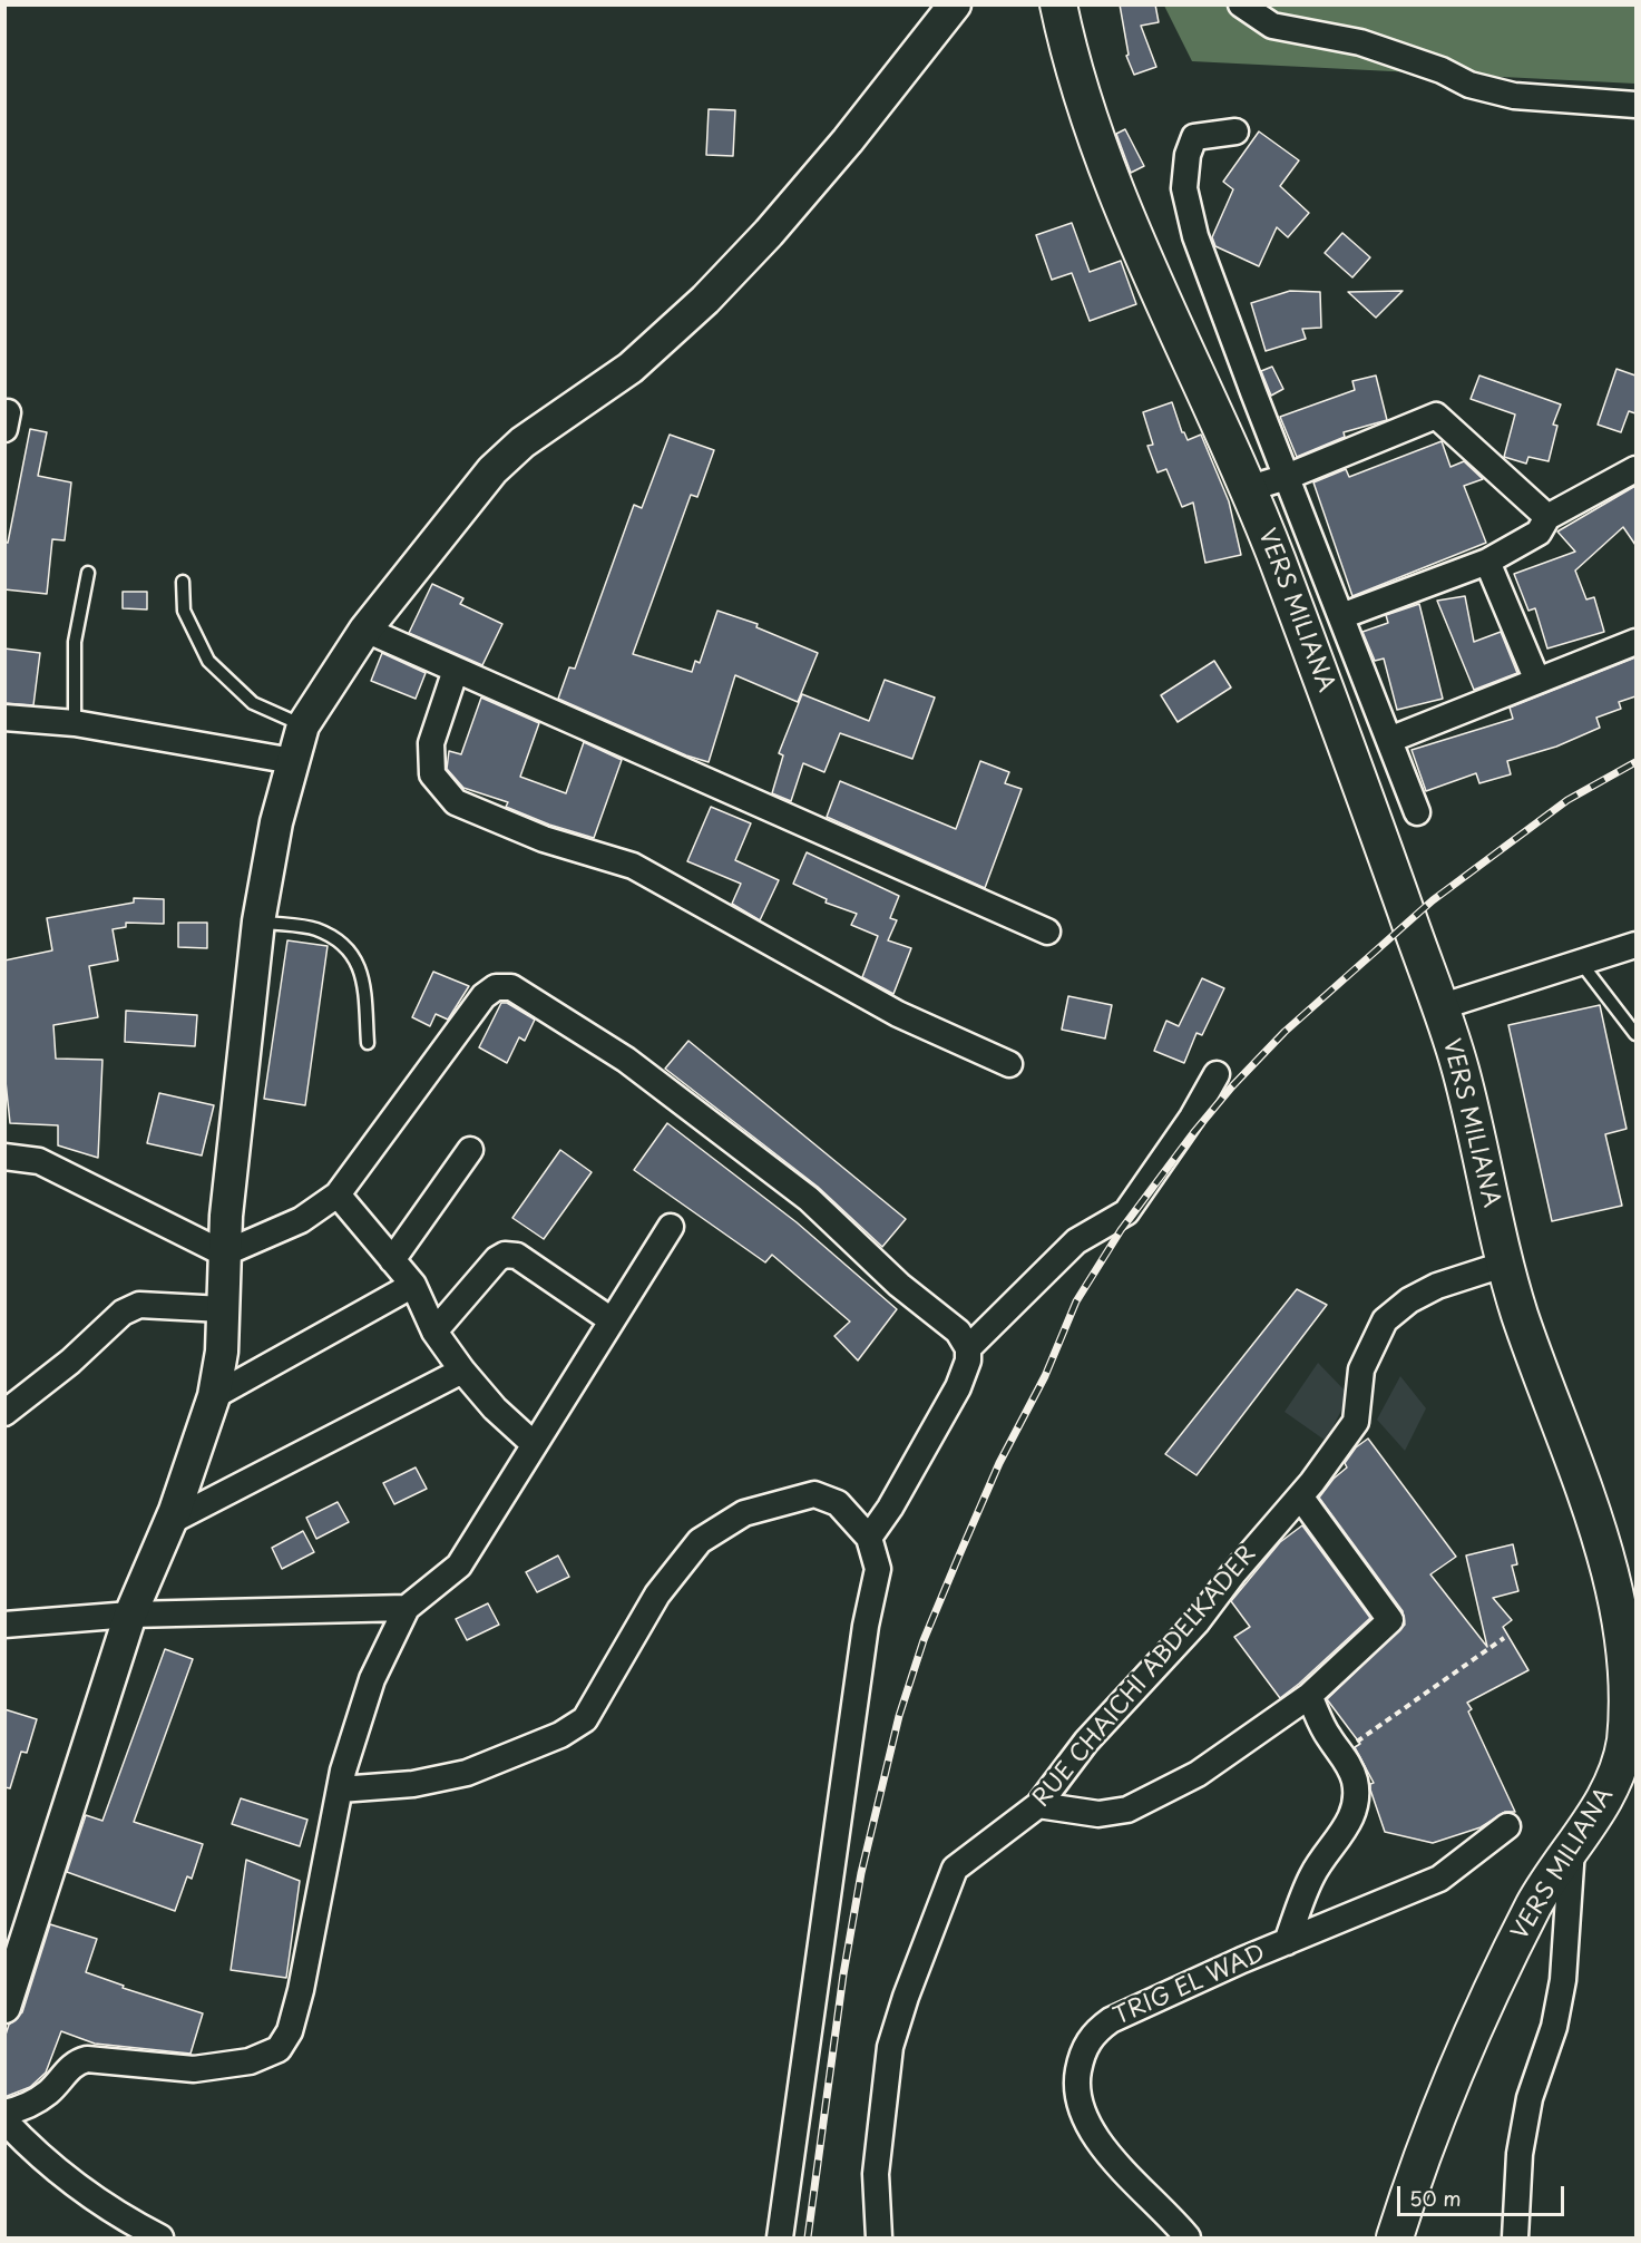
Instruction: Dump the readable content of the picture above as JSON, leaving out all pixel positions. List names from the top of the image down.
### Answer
{
  "streets": {
    "main road": ["VERS MILIANA"],
    "street": ["RUE CHAICHI ABDELKADER", "TRIG EL WAD"]
  },
  "crossings": [
    ["VERS MILIANA", "RUE CHAICHI ABDELKADER"]
  ],
  "scale_bar": "50 m"
}
